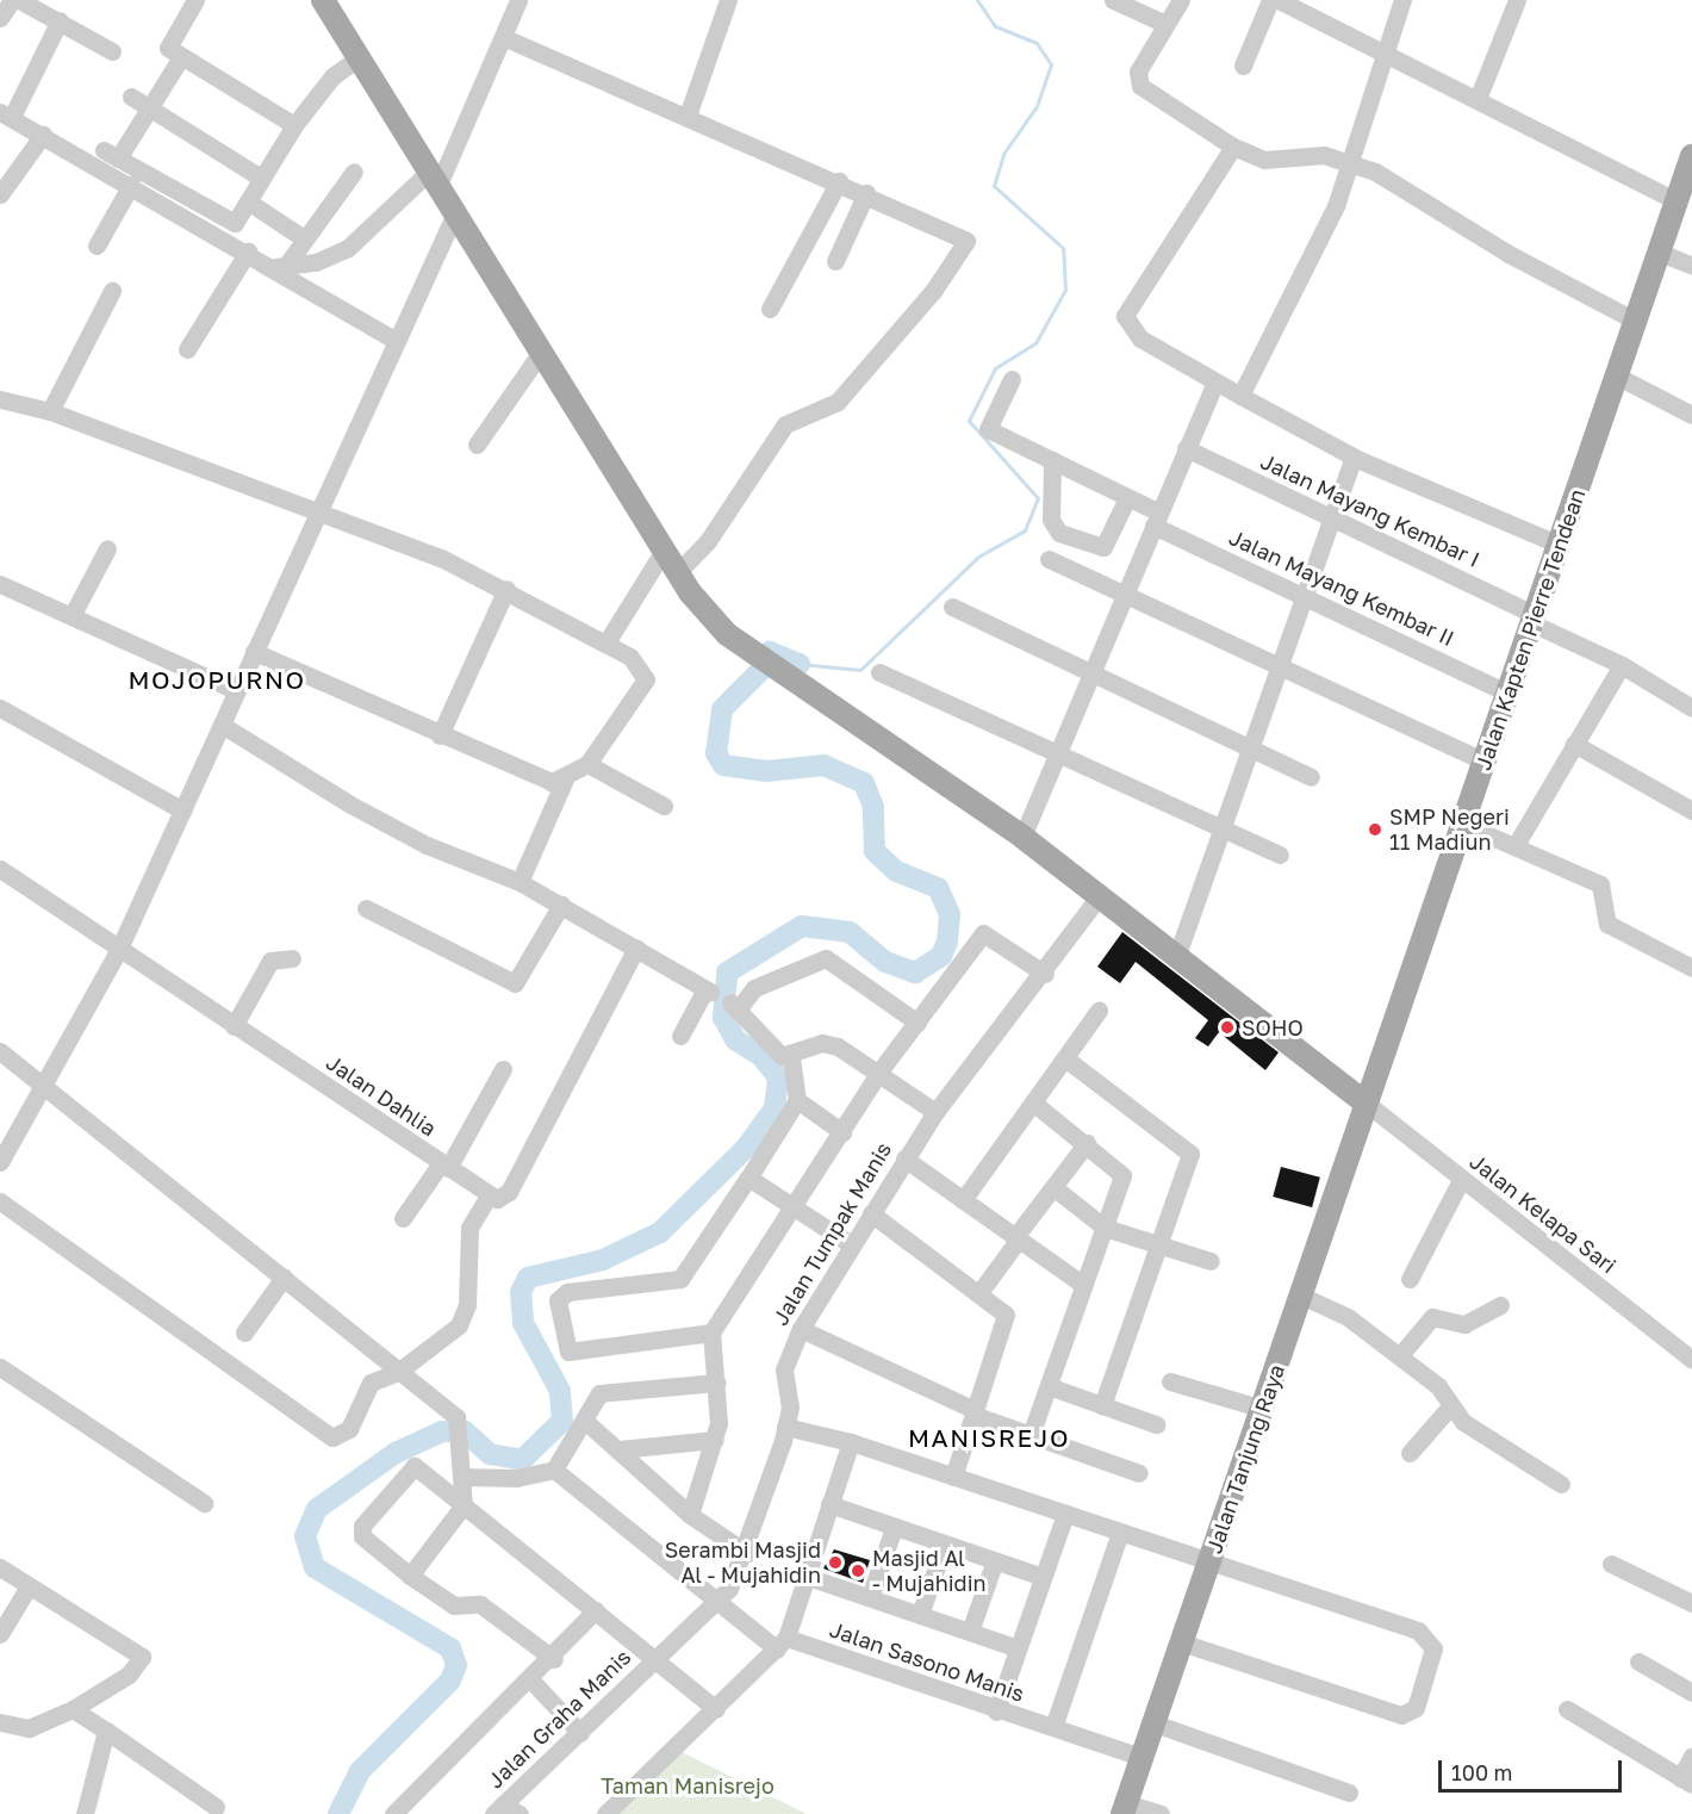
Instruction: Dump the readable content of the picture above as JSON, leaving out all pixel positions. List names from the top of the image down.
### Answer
{
  "streets": {
    "main road": ["Jalan Kapten Pierre Tendean", "Jalan Tanjung Raya"],
    "street": [
      "Jalan Mayang Kembar I",
      "Jalan Mayang Kembar II",
      "Jalan Dahlia",
      "Jalan Kelapa Sari",
      "Jalan Tumpak Manis",
      "Jalan Sasono Manis",
      "Jalan Graha Manis"
    ]
  },
  "crossings": [
    ["Jalan Mayang Kembar I", "Jalan Kapten Pierre Tendean"],
    ["Jalan Mayang Kembar II", "Jalan Kapten Pierre Tendean"],
    ["Jalan Kapten Pierre Tendean", "Jalan Kelapa Sari"],
    ["Jalan Kapten Pierre Tendean", "Jalan Tanjung Raya"],
    ["Jalan Kelapa Sari", "Jalan Tanjung Raya"],
    ["Jalan Tumpak Manis", "Jalan Sasono Manis"],
    ["Jalan Tumpak Manis", "Jalan Graha Manis"],
    ["Jalan Tanjung Raya", "Jalan Sasono Manis"]
  ],
  "districts": ["MOJOPURNO", "MANISREJO"],
  "parks": ["Taman Manisrejo"],
  "places": [
    "SMP Negeri 11 Madiun",
    "SOHO",
    "Serambi Masjid Al - Mujahidin",
    "Masjid Al - Mujahidin"
  ],
  "scale_bar": "100 m"
}
